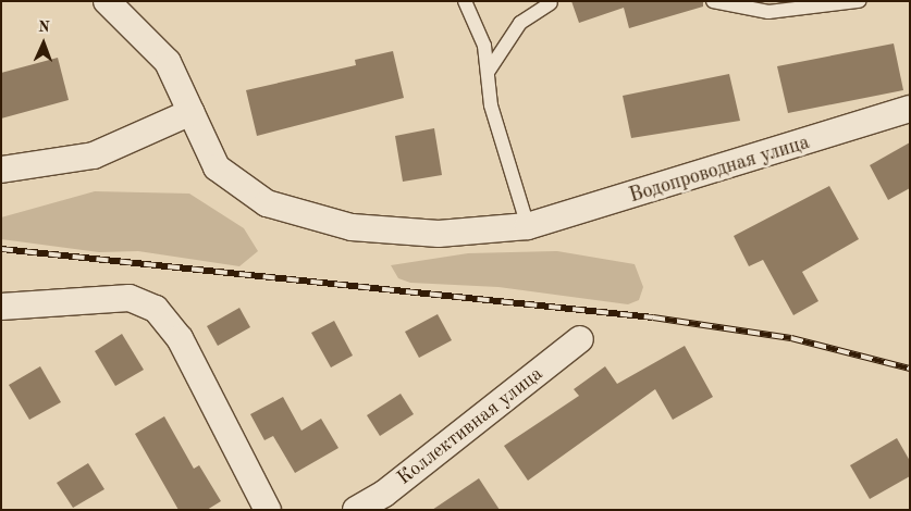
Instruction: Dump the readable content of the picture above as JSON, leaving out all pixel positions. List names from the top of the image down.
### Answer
{
  "streets": {
    "street": ["Водопроводная улица", "Коллективная улица"]
  },
  "north": "top"
}
